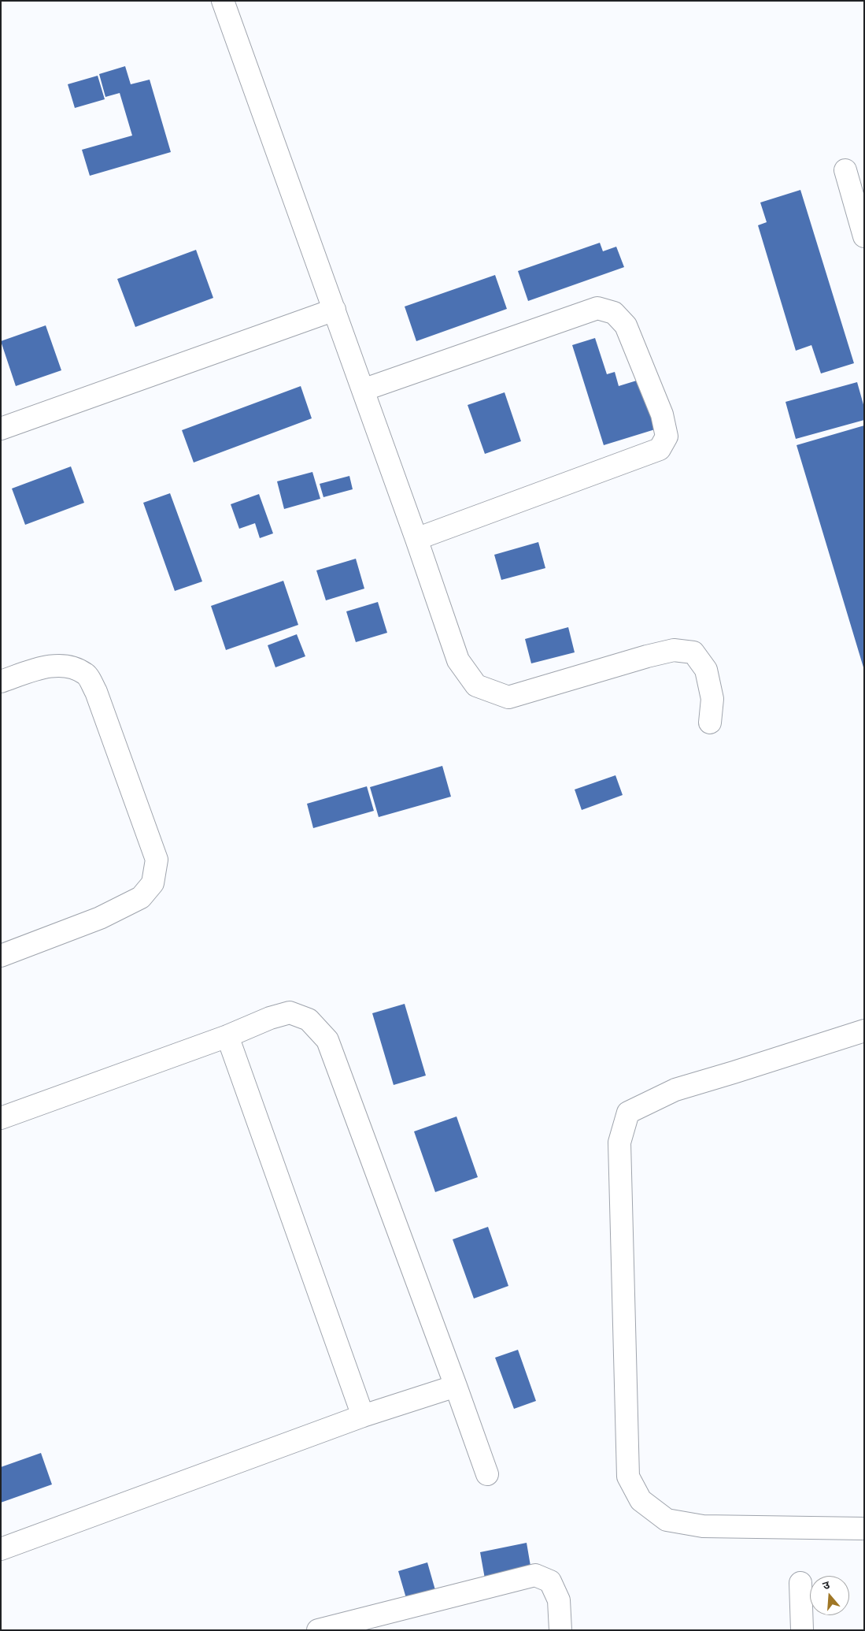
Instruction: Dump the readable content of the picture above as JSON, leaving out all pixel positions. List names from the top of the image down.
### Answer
{
  "north": "top"
}
